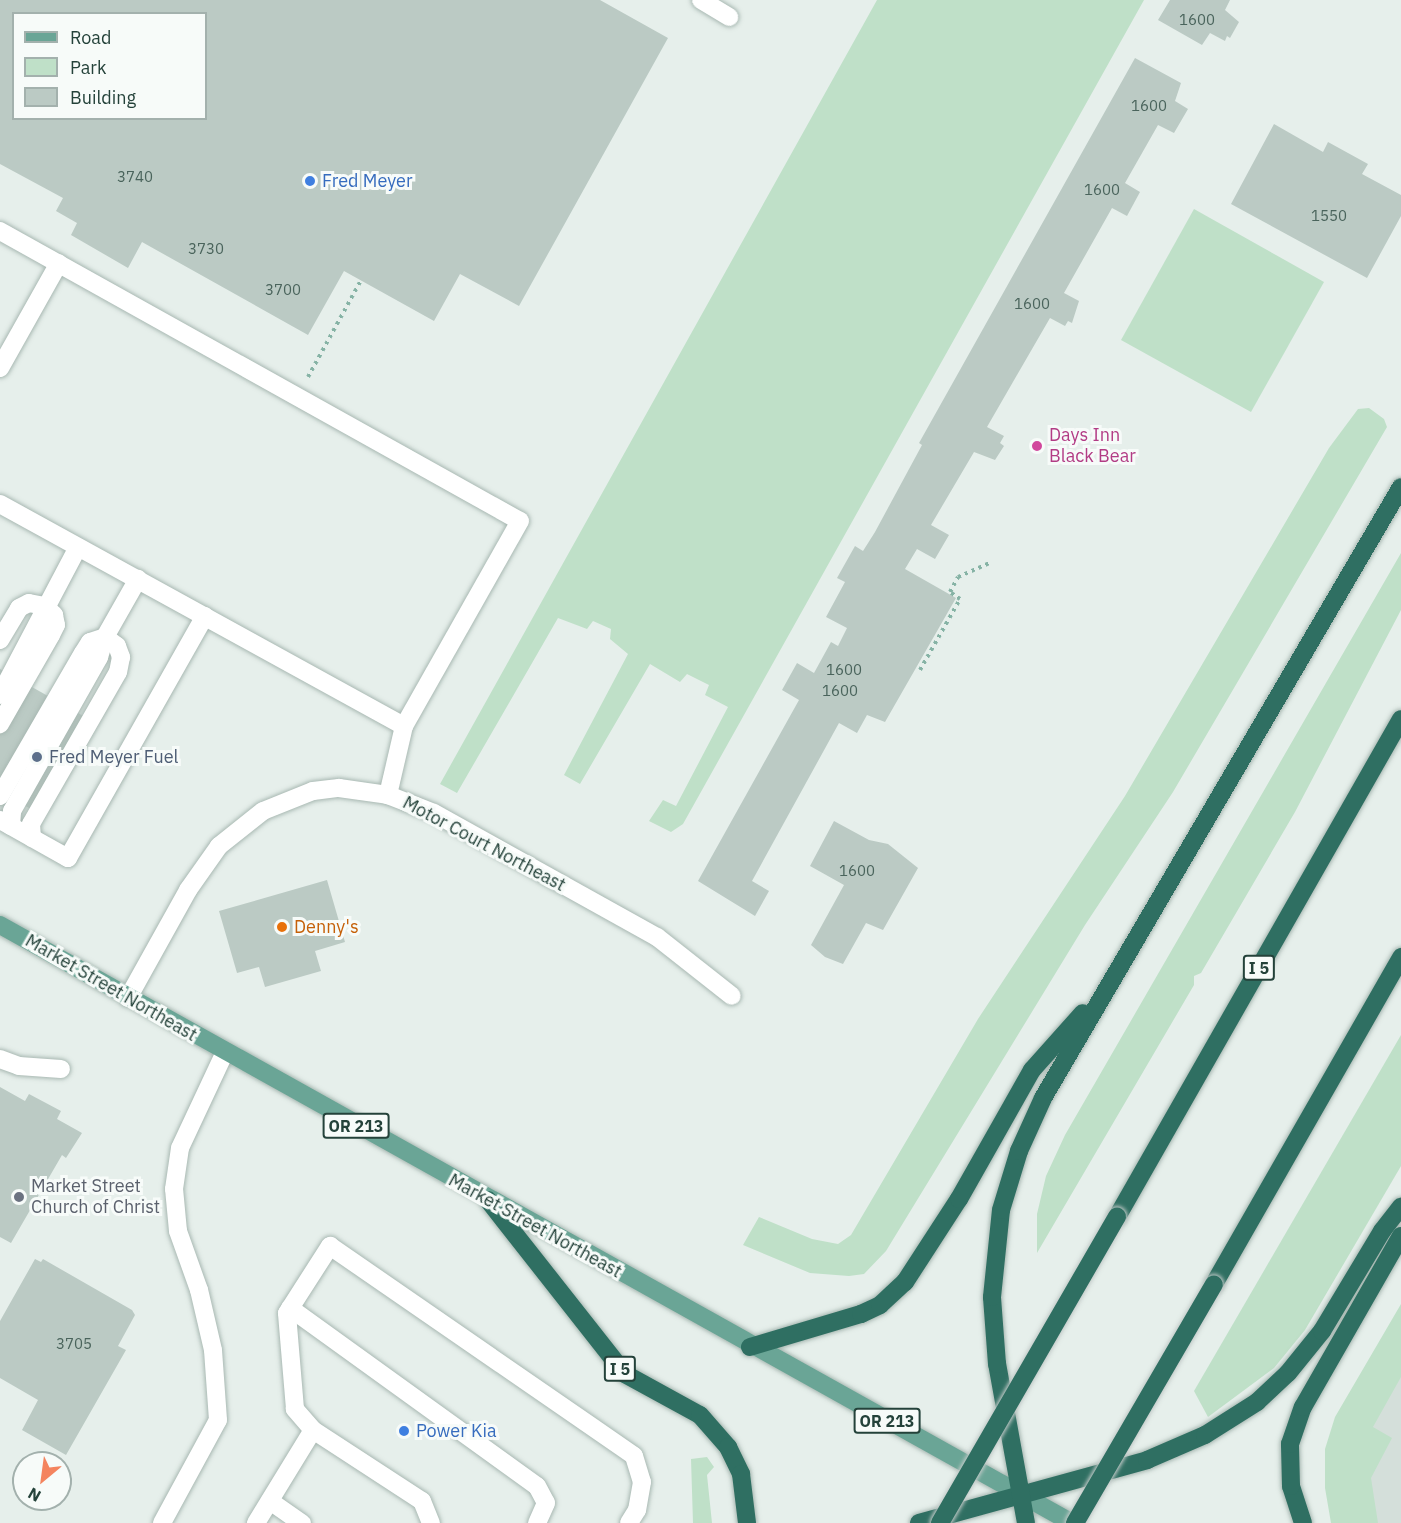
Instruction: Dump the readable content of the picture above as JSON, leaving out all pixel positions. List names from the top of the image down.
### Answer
{
  "streets": {
    "highway": ["I 5"],
    "main road": ["Market Street Northeast", "OR 213"],
    "street": ["Motor Court Northeast"]
  },
  "crossings": [
    ["Motor Court Northeast", "Market Street Northeast"],
    ["I 5", "Market Street Northeast"]
  ],
  "places": [
    "Fred Meyer",
    "Days Inn Black Bear",
    "Fred Meyer Fuel",
    "Denny's",
    "Market Street Church of Christ",
    "Power Kia"
  ],
  "house_numbers": [
    "1600",
    "1600",
    "3740",
    "1600",
    "1550",
    "3730",
    "3700",
    "1600",
    "1600",
    "1600",
    "1600",
    "3705"
  ],
  "legend": ["Road", "Park", "Building"],
  "north": "bottom left"
}
